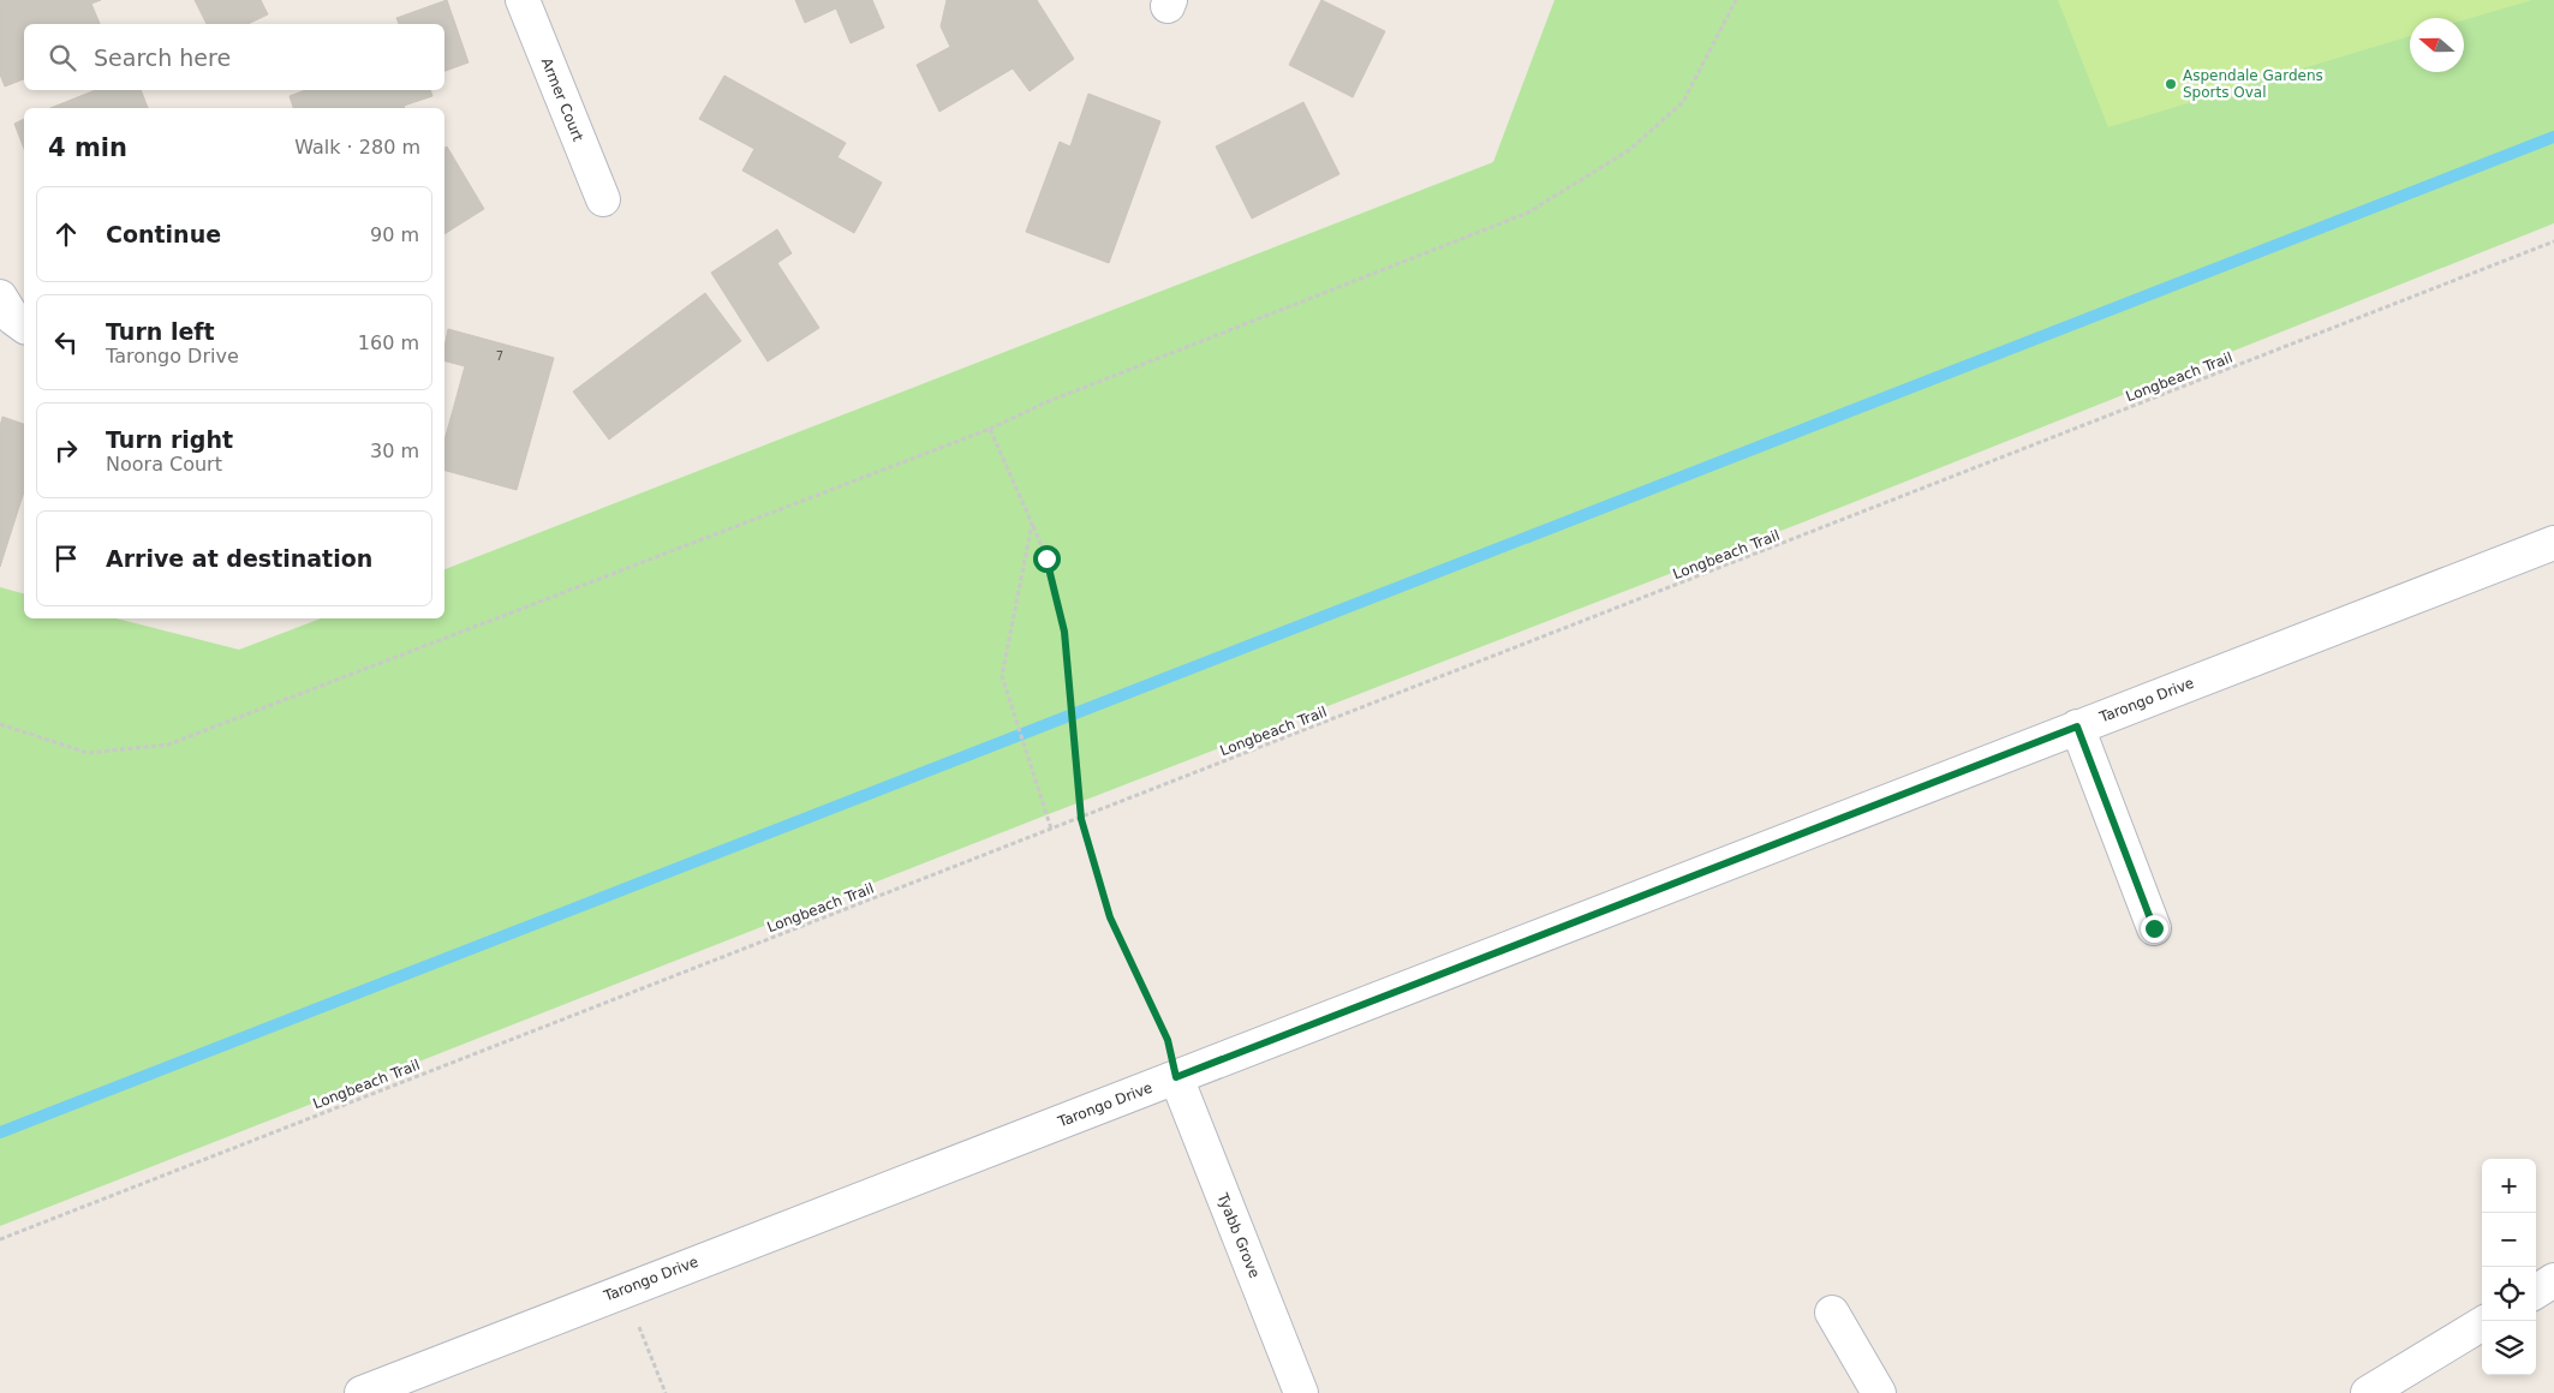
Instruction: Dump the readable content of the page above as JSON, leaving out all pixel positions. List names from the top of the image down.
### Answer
{
  "streets": {
    "street": ["Armer Court", "Tarongo Drive", "Tyabb Grove"],
    "path": ["Longbeach Trail"]
  },
  "crossings": [
    ["Tarongo Drive", "Tyabb Grove"]
  ],
  "places": ["Aspendale Gardens Sports Oval"],
  "house_numbers": ["7"],
  "north": "left",
  "page": {
    "search": "Search here",
    "heading": ["4 min", "Walk · 280 m"],
    "list": [
      ["Continue", "90 m"],
      ["Turn left", "Tarongo Drive", "160 m"],
      ["Turn right", "Noora Court", "30 m"],
      "Arrive at destination"
    ],
    "map_buttons": ["+", "−"]
  }
}
